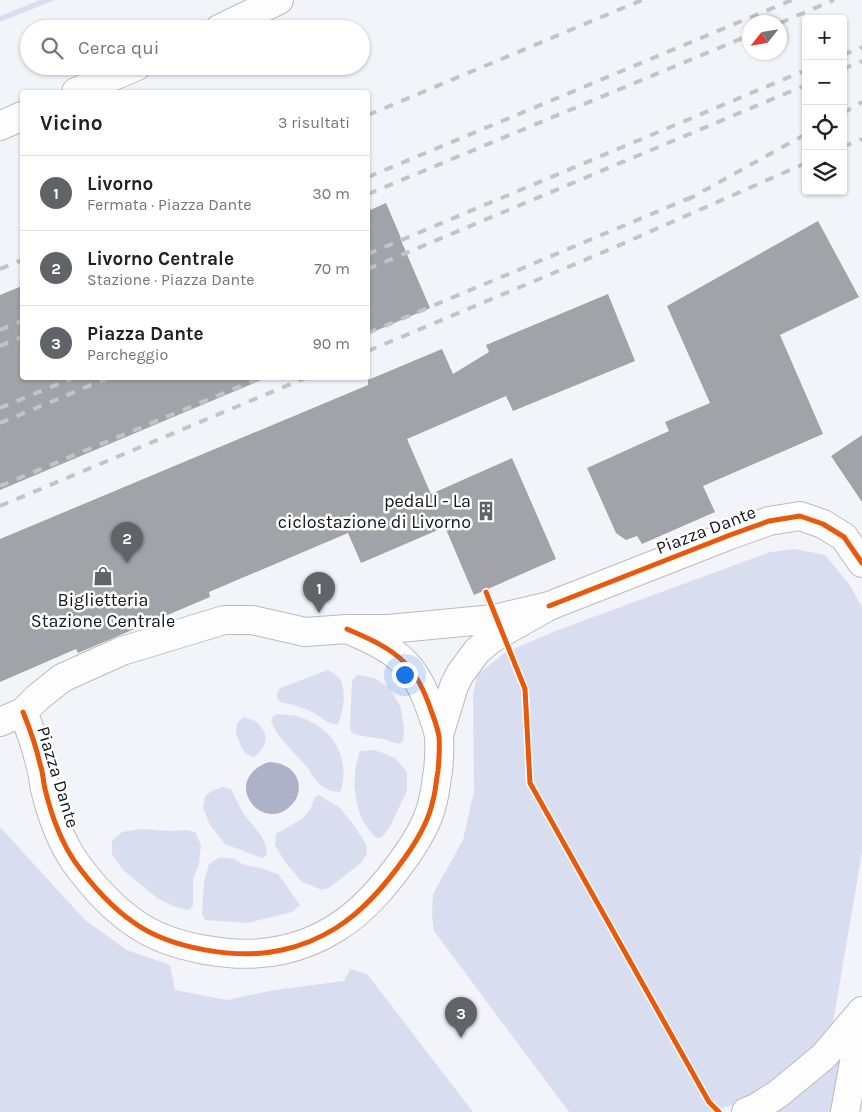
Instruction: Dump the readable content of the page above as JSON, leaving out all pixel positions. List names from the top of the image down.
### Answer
{
  "streets": {
    "street": ["Piazza Dante"]
  },
  "places": {
    "building": ["pedaLI - La ciclostazione di Livorno"],
    "shop": ["Biglietteria Stazione Centrale"]
  },
  "north": "bottom left",
  "page": {
    "map_buttons": ["+", "−"],
    "search": "Cerca qui",
    "heading": ["Vicino", "3 risultati"],
    "list": [
      {
        "mark": "1",
        "name": "Livorno",
        "note": "Fermata · Piazza Dante",
        "value": "30 m"
      },
      {
        "mark": "2",
        "name": "Livorno Centrale",
        "note": "Stazione · Piazza Dante",
        "value": "70 m"
      },
      {
        "mark": "3",
        "name": "Piazza Dante",
        "note": "Parcheggio",
        "value": "90 m"
      }
    ],
    "pins": ["2", "1", "3"]
  }
}
